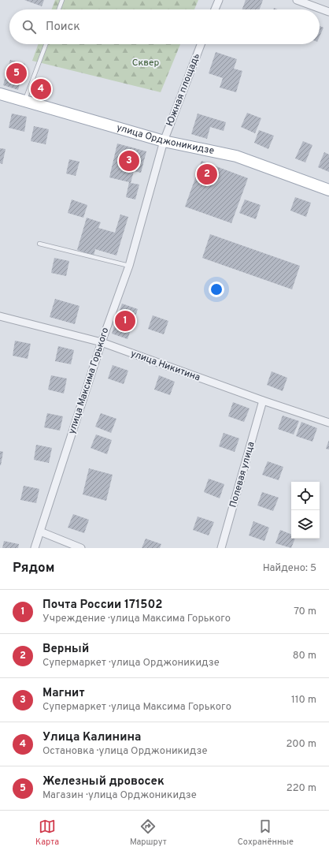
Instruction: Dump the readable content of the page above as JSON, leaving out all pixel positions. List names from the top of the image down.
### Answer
{
  "streets": {
    "main road": ["улица Орджоникидзе"],
    "street": [
      "Южная площадь",
      "улица Никитина",
      "улица Максима Горького",
      "Полевая улица"
    ]
  },
  "crossings": [
    ["Южная площадь", "улица Орджоникидзе"],
    ["Южная площадь", "улица Максима Горького"],
    ["улица Орджоникидзе", "улица Максима Горького"],
    ["улица Никитина", "улица Максима Горького"],
    ["улица Никитина", "Полевая улица"]
  ],
  "parks": ["Сквер"],
  "page": {
    "search": "Поиск",
    "pins": [
      "5",
      "4",
      "3",
      "2",
      "1"
    ],
    "heading": ["Рядом", "Найдено: 5"],
    "list": [
      {
        "mark": "1",
        "name": "Почта России 171502",
        "note": "Учреждение · улица Максима Горького",
        "value": "70 m"
      },
      {
        "mark": "2",
        "name": "Верный",
        "note": "Супермаркет · улица Орджоникидзе",
        "value": "80 m"
      },
      {
        "mark": "3",
        "name": "Магнит",
        "note": "Супермаркет · улица Максима Горького",
        "value": "110 m"
      },
      {
        "mark": "4",
        "name": "Улица Калинина",
        "note": "Остановка · улица Орджоникидзе",
        "value": "200 m"
      },
      {
        "mark": "5",
        "name": "Железный дровосек",
        "note": "Магазин · улица Орджоникидзе",
        "value": "220 m"
      }
    ],
    "nav": ["Карта", "Маршрут", "Сохранённые"]
  }
}
